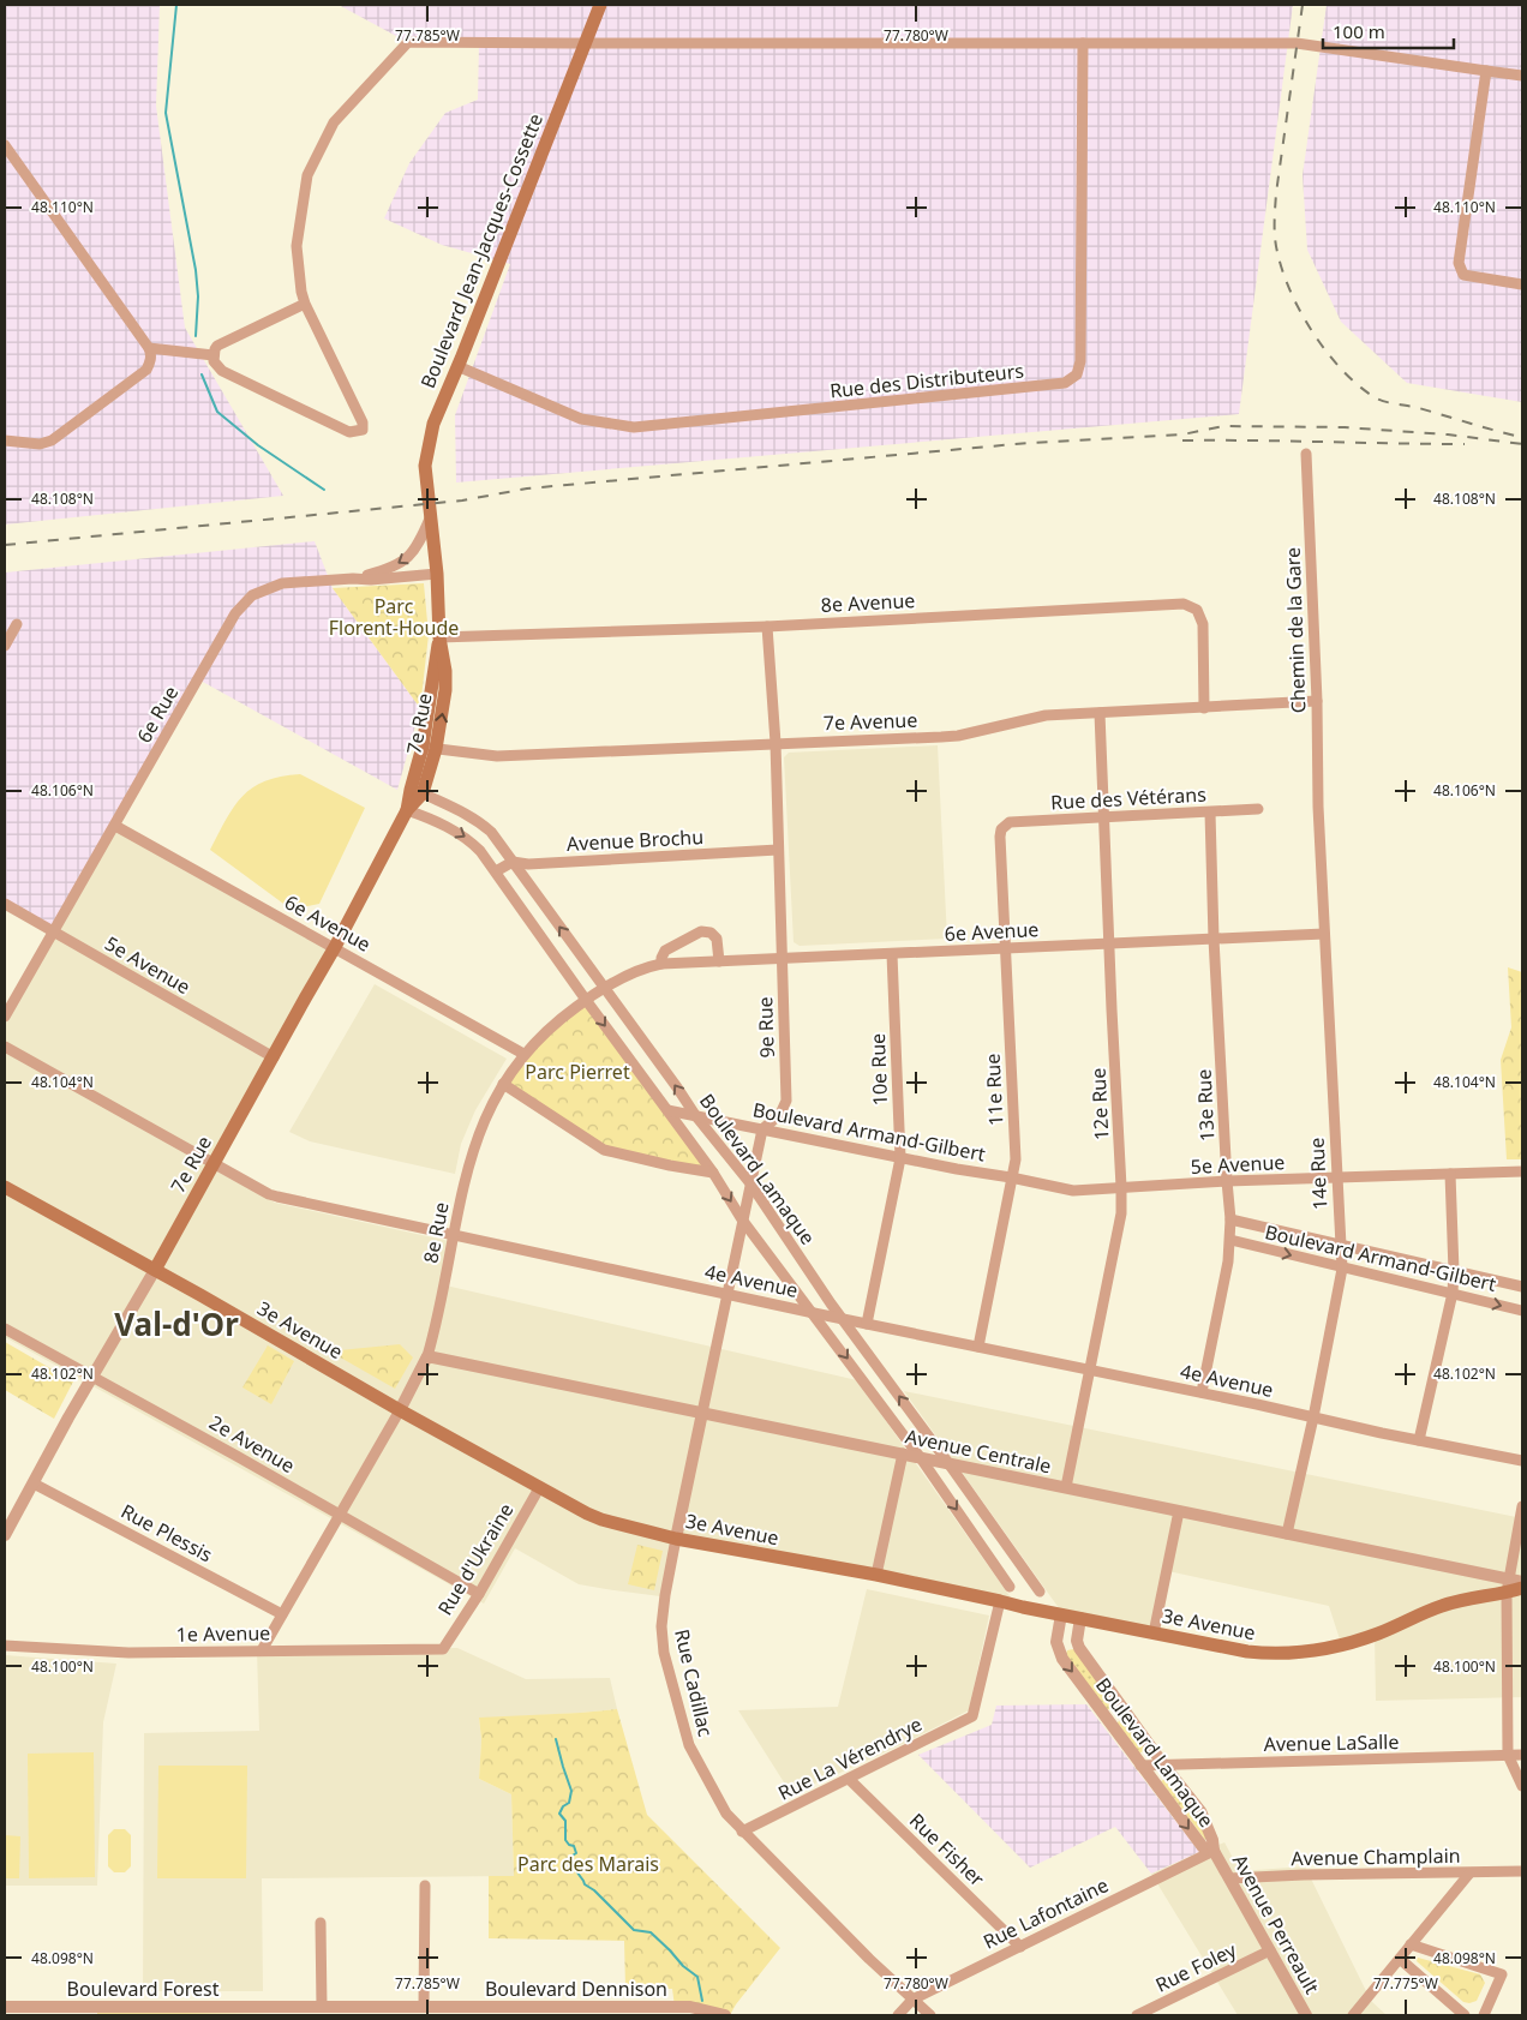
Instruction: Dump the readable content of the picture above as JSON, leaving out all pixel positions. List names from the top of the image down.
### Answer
{
  "streets": {
    "main road": ["Boulevard Jean-Jacques-Cossette", "7e Rue", "3e Avenue"],
    "street": [
      "Rue des Distributeurs",
      "8e Avenue",
      "Chemin de la Gare",
      "6e Rue",
      "7e Avenue",
      "Rue des Vétérans",
      "Avenue Brochu",
      "6e Avenue",
      "5e Avenue",
      "9e Rue",
      "10e Rue",
      "11e Rue",
      "12e Rue",
      "13e Rue",
      "Boulevard Armand-Gilbert",
      "Boulevard Lamaque",
      "14e Rue",
      "8e Rue",
      "4e Avenue",
      "2e Avenue",
      "Avenue Centrale",
      "Rue Plessis",
      "Rue d'Ukraine",
      "1e Avenue",
      "Rue Cadillac",
      "Avenue LaSalle",
      "Rue La Vérendrye",
      "Rue Fisher",
      "Avenue Champlain",
      "Rue Lafontaine",
      "Avenue Perreault",
      "Rue Foley",
      "Boulevard Forest",
      "Boulevard Dennison"
    ]
  },
  "crossings": [
    ["Boulevard Jean-Jacques-Cossette", "Rue des Distributeurs"],
    ["Boulevard Jean-Jacques-Cossette", "7e Rue"],
    ["8e Avenue", "7e Avenue"],
    ["8e Avenue", "7e Rue"],
    ["8e Avenue", "9e Rue"],
    ["Chemin de la Gare", "7e Avenue"],
    ["Chemin de la Gare", "14e Rue"],
    ["6e Rue", "7e Rue"],
    ["6e Rue", "6e Avenue"],
    ["6e Rue", "5e Avenue"],
    ["7e Avenue", "7e Rue"],
    ["7e Avenue", "9e Rue"],
    ["7e Avenue", "12e Rue"],
    ["7e Rue", "6e Avenue"],
    ["7e Rue", "5e Avenue"],
    ["7e Rue", "Boulevard Lamaque"],
    ["7e Rue", "4e Avenue"],
    ["7e Rue", "3e Avenue"],
    ["7e Rue", "2e Avenue"],
    ["7e Rue", "Rue Plessis"],
    ["Rue des Vétérans", "11e Rue"],
    ["Rue des Vétérans", "12e Rue"],
    ["Rue des Vétérans", "13e Rue"],
    ["Avenue Brochu", "9e Rue"],
    ["Avenue Brochu", "Boulevard Lamaque"],
    ["6e Avenue", "9e Rue"],
    ["6e Avenue", "10e Rue"],
    ["6e Avenue", "11e Rue"],
    ["6e Avenue", "12e Rue"],
    ["6e Avenue", "13e Rue"],
    ["6e Avenue", "14e Rue"],
    ["6e Avenue", "8e Rue"],
    ["5e Avenue", "12e Rue"],
    ["5e Avenue", "13e Rue"],
    ["5e Avenue", "Boulevard Armand-Gilbert"],
    ["5e Avenue", "14e Rue"],
    ["9e Rue", "Boulevard Armand-Gilbert"],
    ["10e Rue", "Boulevard Armand-Gilbert"],
    ["10e Rue", "4e Avenue"],
    ["11e Rue", "Boulevard Armand-Gilbert"],
    ["11e Rue", "4e Avenue"],
    ["12e Rue", "4e Avenue"],
    ["12e Rue", "Avenue Centrale"],
    ["13e Rue", "Boulevard Armand-Gilbert"],
    ["13e Rue", "4e Avenue"],
    ["Boulevard Armand-Gilbert", "Boulevard Lamaque"],
    ["Boulevard Armand-Gilbert", "14e Rue"],
    ["Boulevard Lamaque", "8e Rue"],
    ["Boulevard Lamaque", "4e Avenue"],
    ["Boulevard Lamaque", "3e Avenue"],
    ["Boulevard Lamaque", "Avenue Centrale"],
    ["Boulevard Lamaque", "Avenue LaSalle"],
    ["Boulevard Lamaque", "Rue Lafontaine"],
    ["Boulevard Lamaque", "Avenue Perreault"],
    ["14e Rue", "4e Avenue"],
    ["14e Rue", "Avenue Centrale"],
    ["8e Rue", "4e Avenue"],
    ["8e Rue", "3e Avenue"],
    ["8e Rue", "2e Avenue"],
    ["8e Rue", "Avenue Centrale"],
    ["8e Rue", "Rue Plessis"],
    ["8e Rue", "1e Avenue"],
    ["3e Avenue", "Avenue Centrale"],
    ["3e Avenue", "Rue d'Ukraine"],
    ["3e Avenue", "Rue Cadillac"],
    ["3e Avenue", "Rue La Vérendrye"],
    ["2e Avenue", "Rue d'Ukraine"],
    ["Avenue Centrale", "Rue Cadillac"],
    ["Rue d'Ukraine", "1e Avenue"],
    ["Rue Cadillac", "Rue La Vérendrye"],
    ["Rue Cadillac", "Rue Lafontaine"],
    ["Rue La Vérendrye", "Rue Fisher"],
    ["Rue Fisher", "Rue Lafontaine"],
    ["Avenue Champlain", "Avenue Perreault"],
    ["Rue Lafontaine", "Avenue Perreault"],
    ["Avenue Perreault", "Rue Foley"],
    ["Boulevard Forest", "Boulevard Dennison"]
  ],
  "districts": ["Val-d'Or"],
  "parks": ["Parc Florent-Houde", "Parc Pierret", "Parc des Marais"],
  "scale_bar": "100 m",
  "coordinates": [
    "77.785°W",
    "77.780°W",
    "48.110°N",
    "48.108°N",
    "48.106°N",
    "48.104°N",
    "48.102°N",
    "48.100°N",
    "48.098°N",
    "77.775°W"
  ]
}
